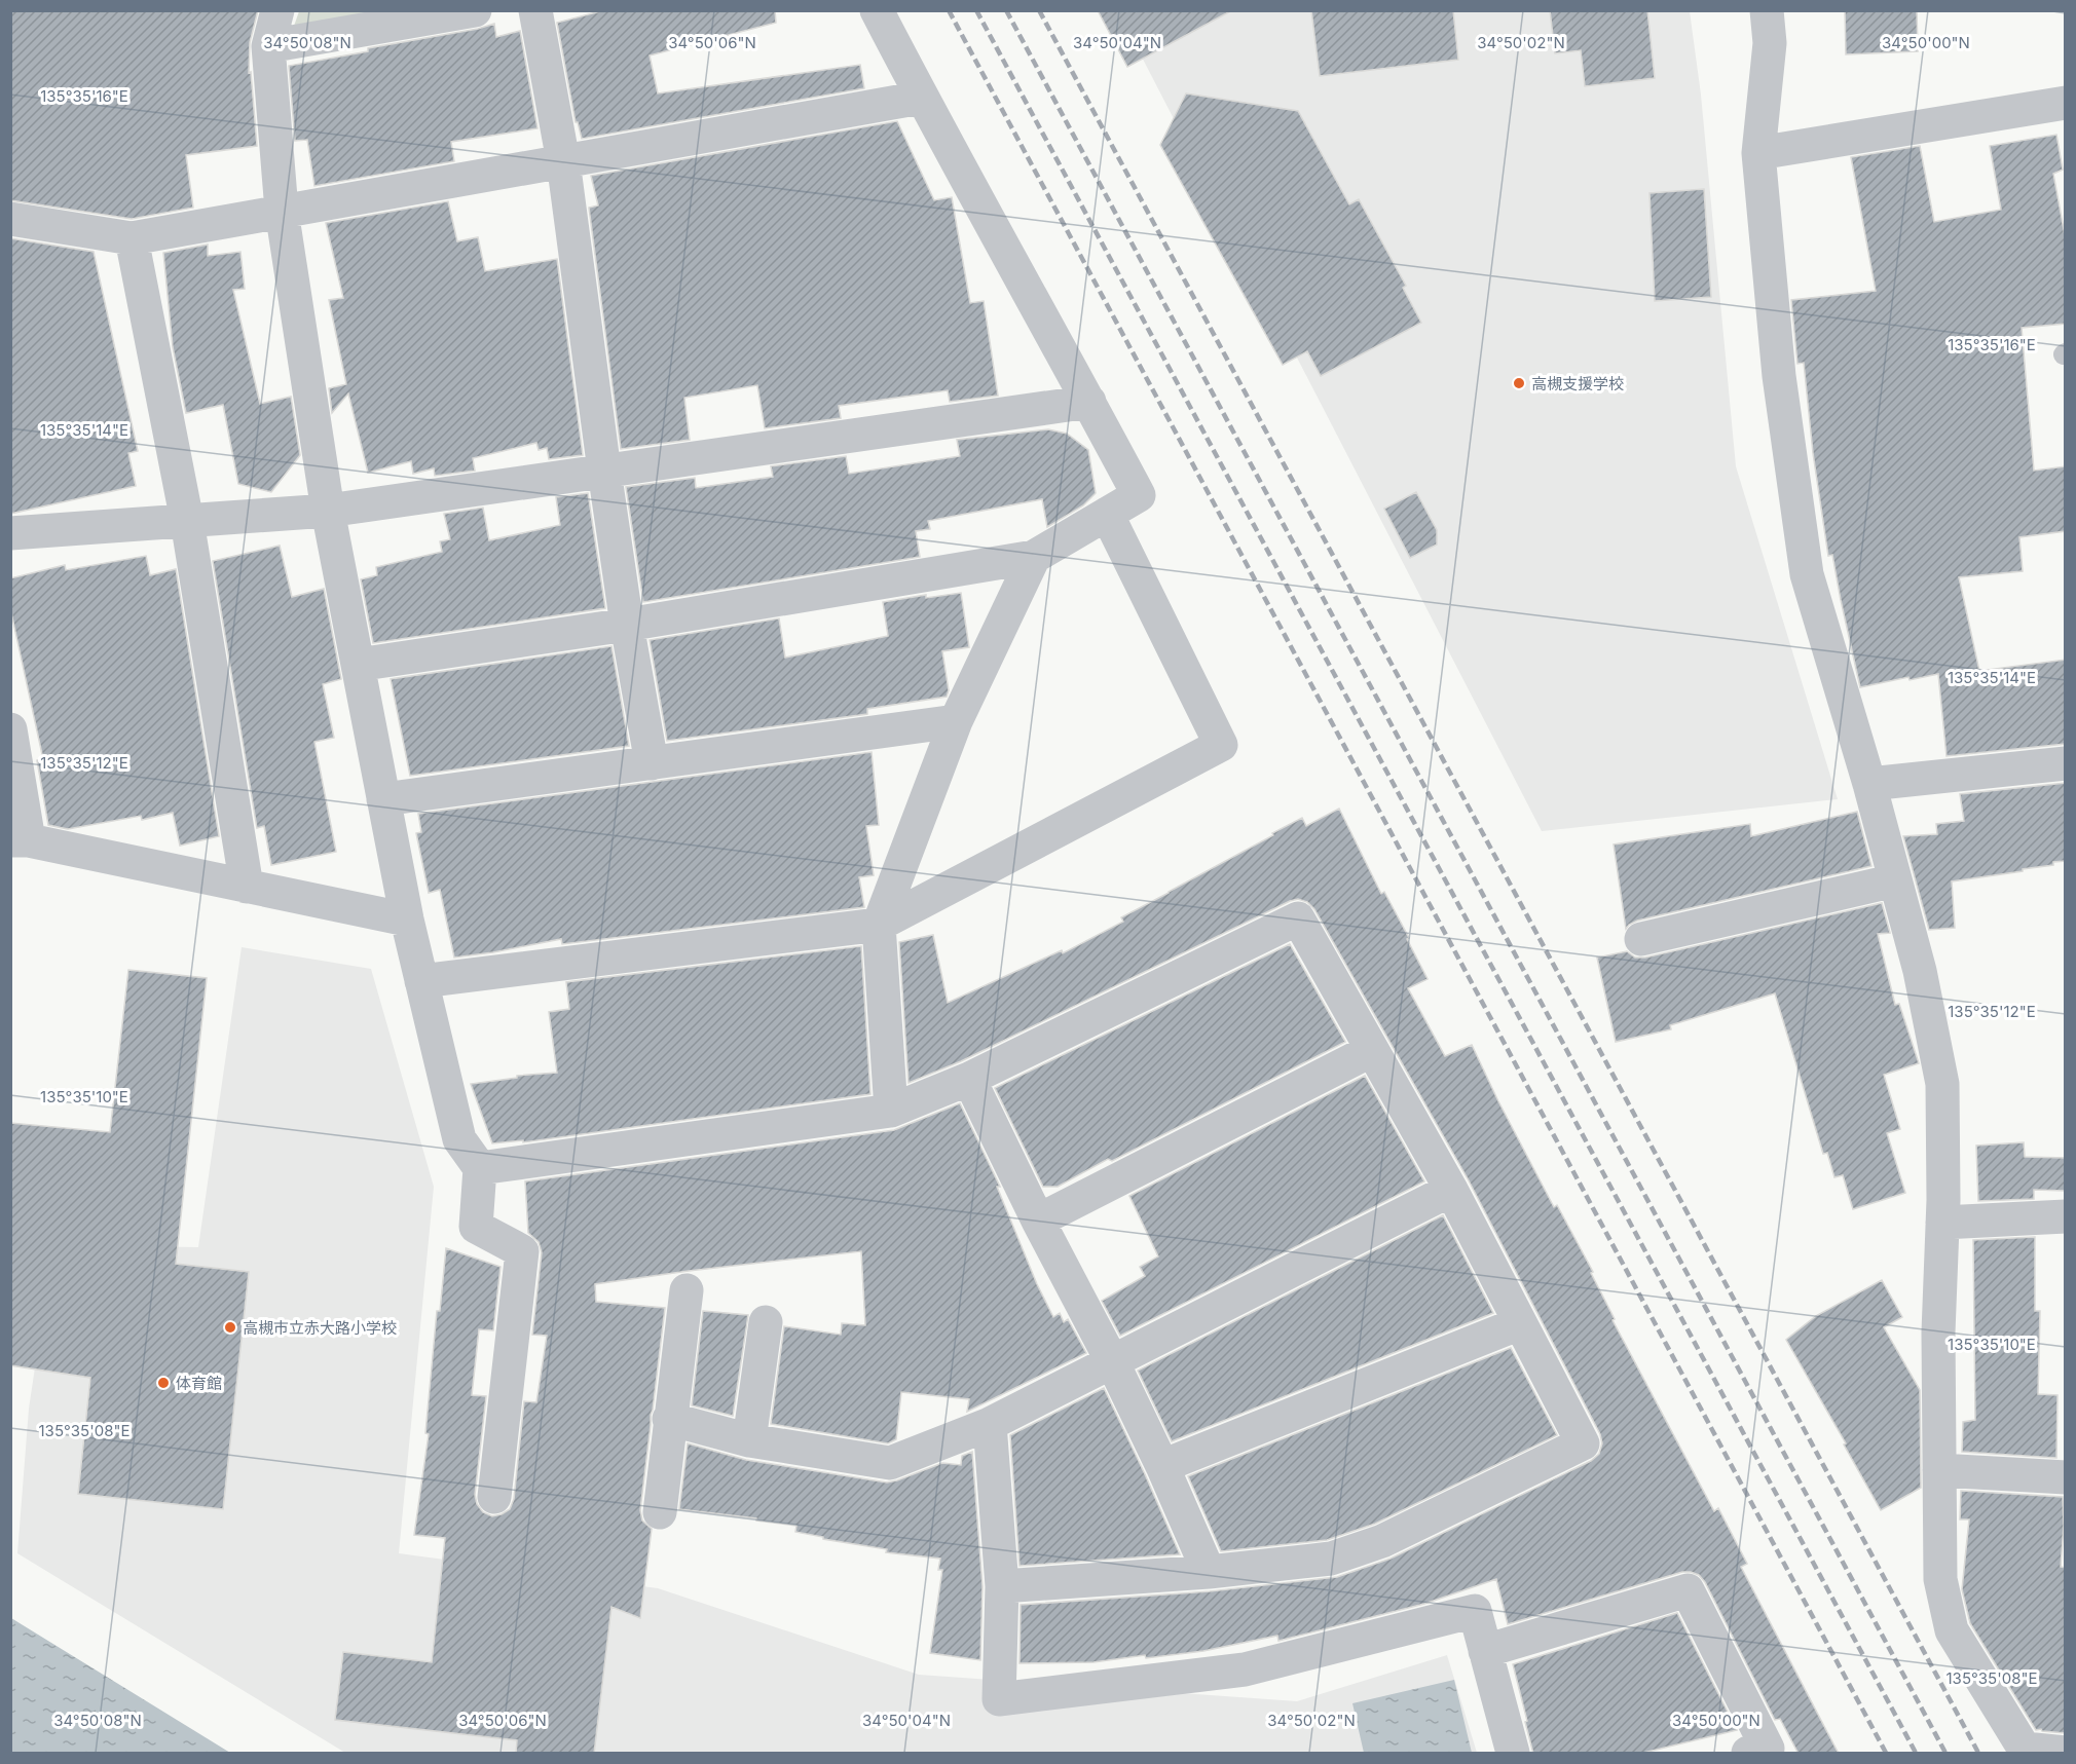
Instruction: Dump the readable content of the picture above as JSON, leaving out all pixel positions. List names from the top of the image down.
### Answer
{
  "places": ["高槻支援学校", "高槻市立赤大路小学校", "体育館"],
  "coordinates": [
    "34°50'08\"N",
    "34°50'06\"N",
    "34°50'04\"N",
    "34°50'02\"N",
    "34°50'00\"N",
    "135°35'16\"E",
    "135°35'14\"E",
    "135°35'12\"E",
    "135°35'10\"E",
    "135°35'08\"E"
  ]
}
